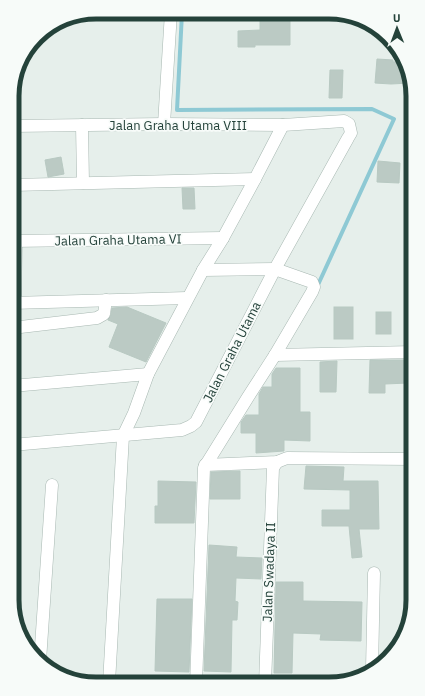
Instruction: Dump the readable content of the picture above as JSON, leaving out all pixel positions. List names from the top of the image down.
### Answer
{
  "streets": {
    "street": [
      "Jalan Graha Utama VIII",
      "Jalan Graha Utama VI",
      "Jalan Graha Utama",
      "Jalan Swadaya II"
    ]
  },
  "crossings": [
    ["Jalan Graha Utama VIII", "Jalan Graha Utama"]
  ],
  "north": "top"
}
